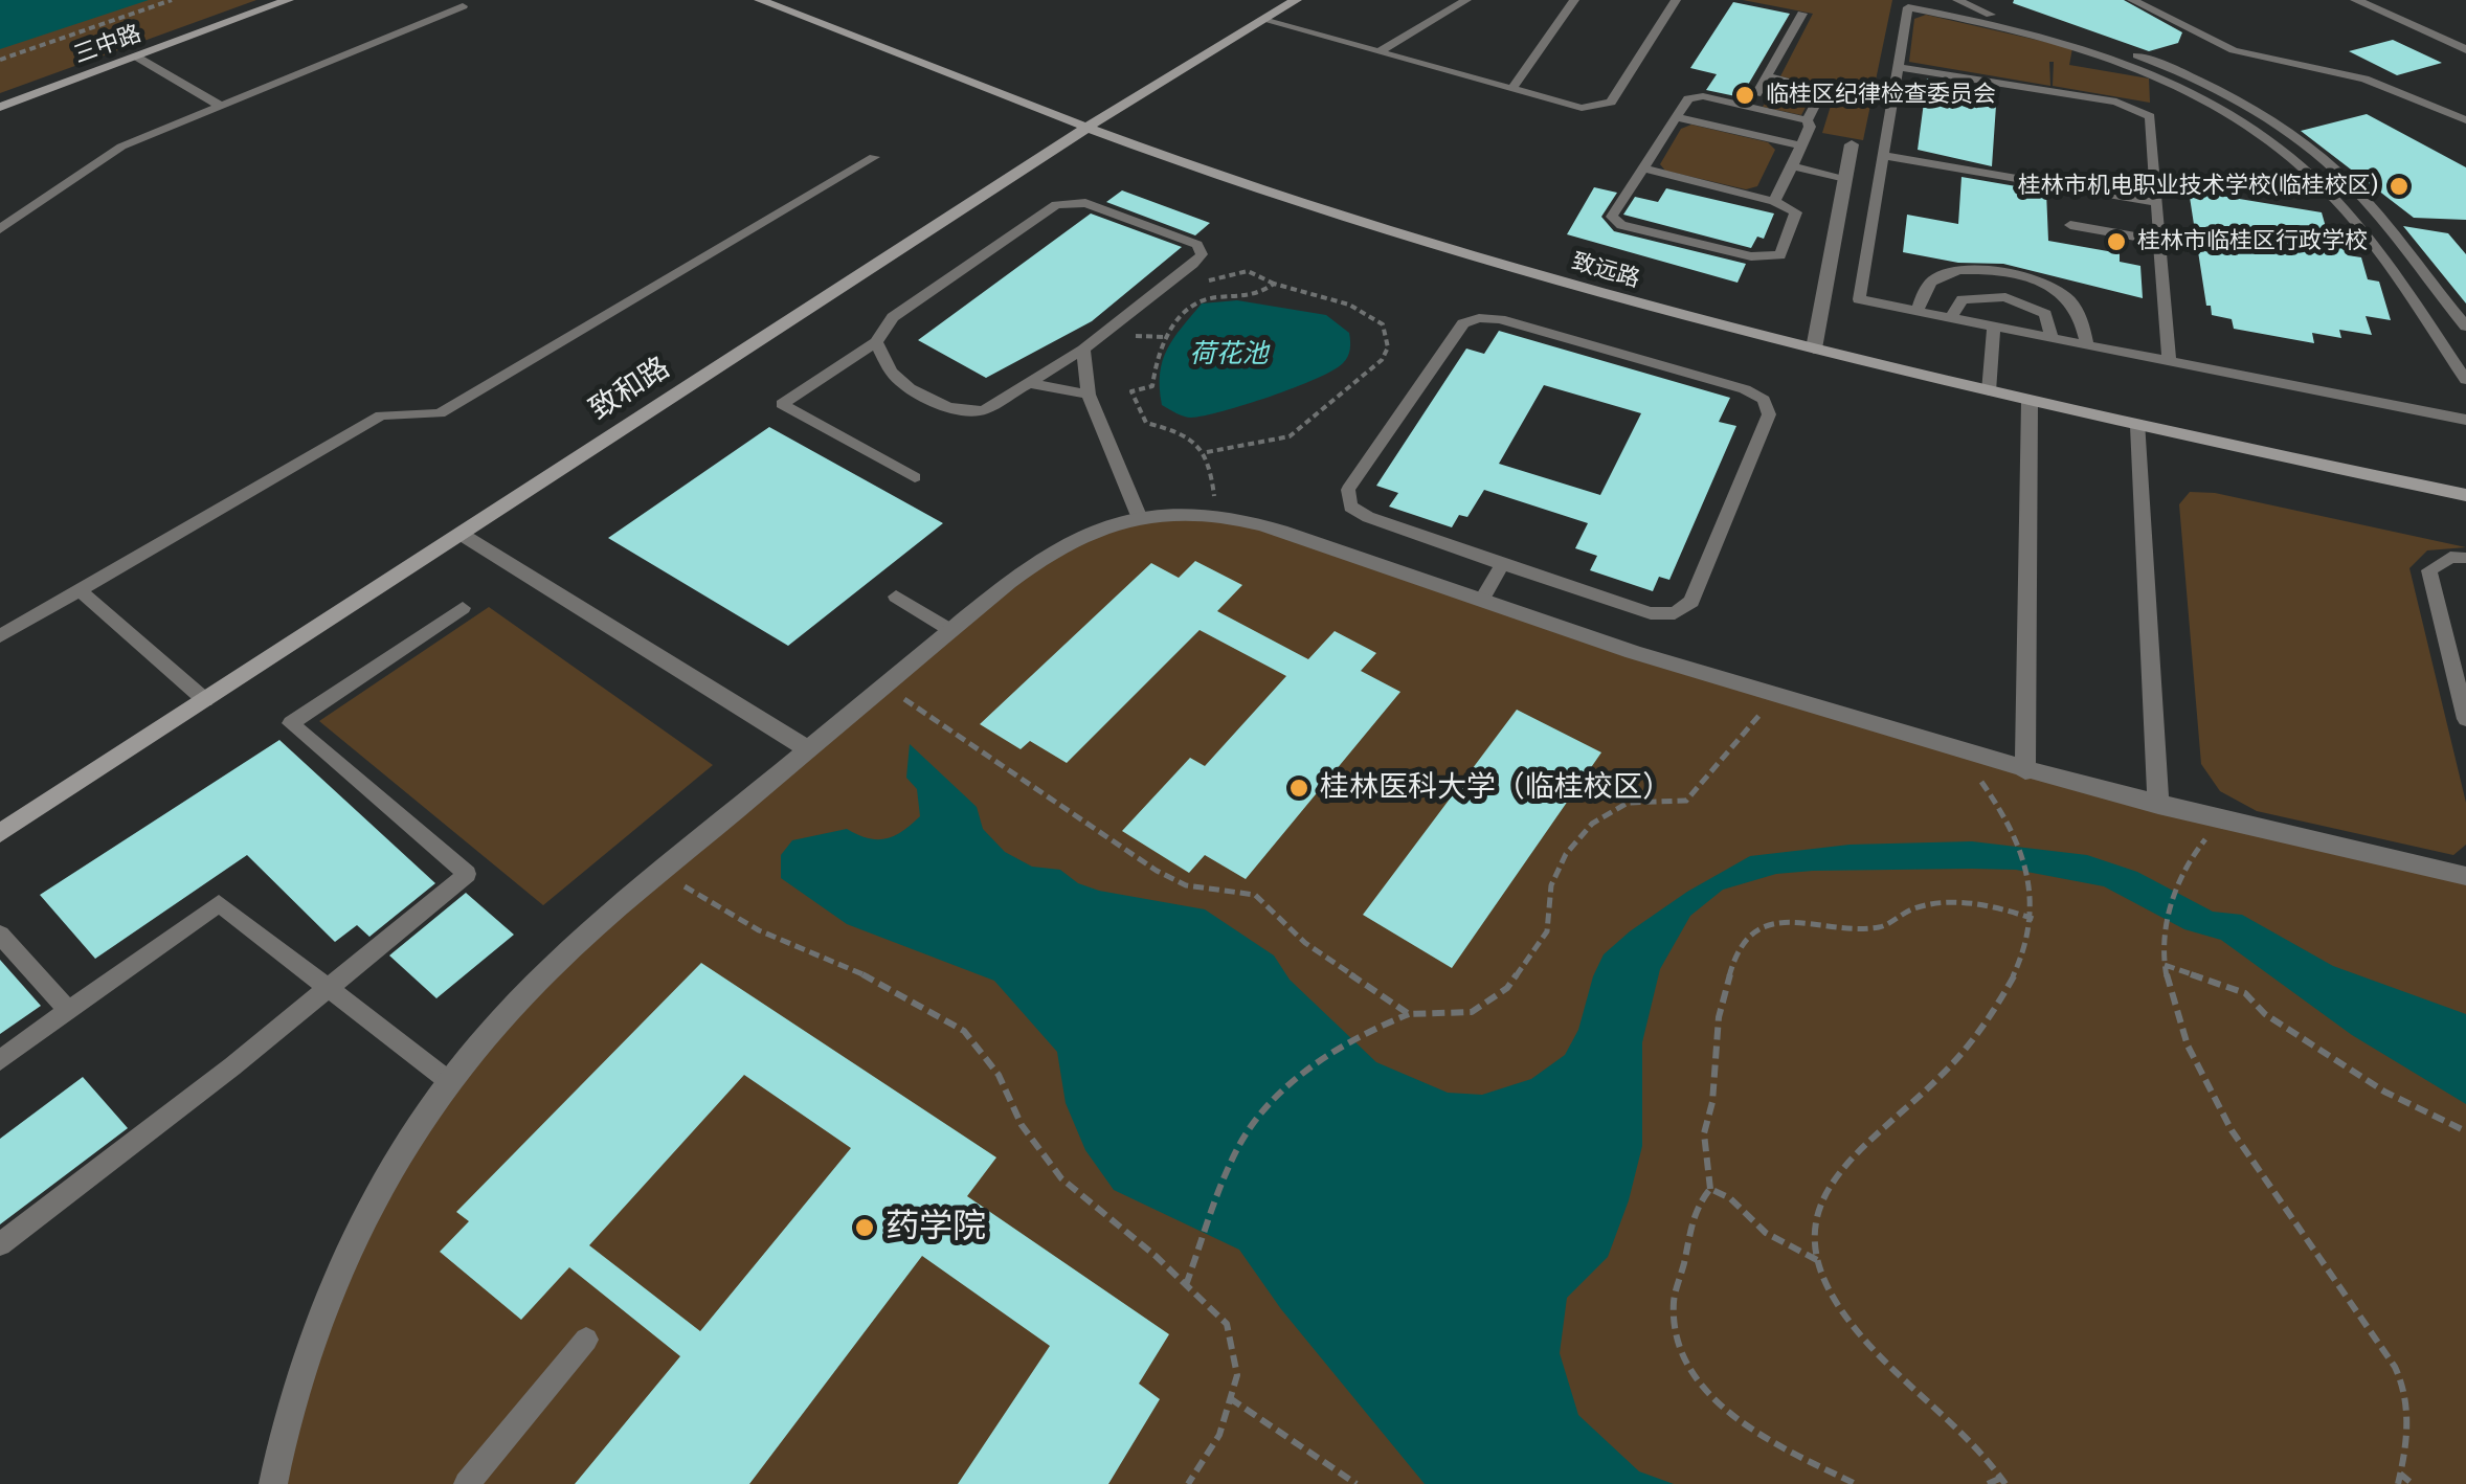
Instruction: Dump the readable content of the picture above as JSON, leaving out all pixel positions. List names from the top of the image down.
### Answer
{
  "streets": {
    "main road": ["三中路", "致远路", "致和路"]
  },
  "crossings": [
    ["致远路", "致和路"]
  ],
  "water": ["荷花池"],
  "places": [
    "临桂区纪律检查委员会",
    "桂林市机电职业技术学校(临桂校区)",
    "桂林市临桂区行政学校",
    "桂林医科大学（临桂校区）",
    "药学院"
  ]
}
